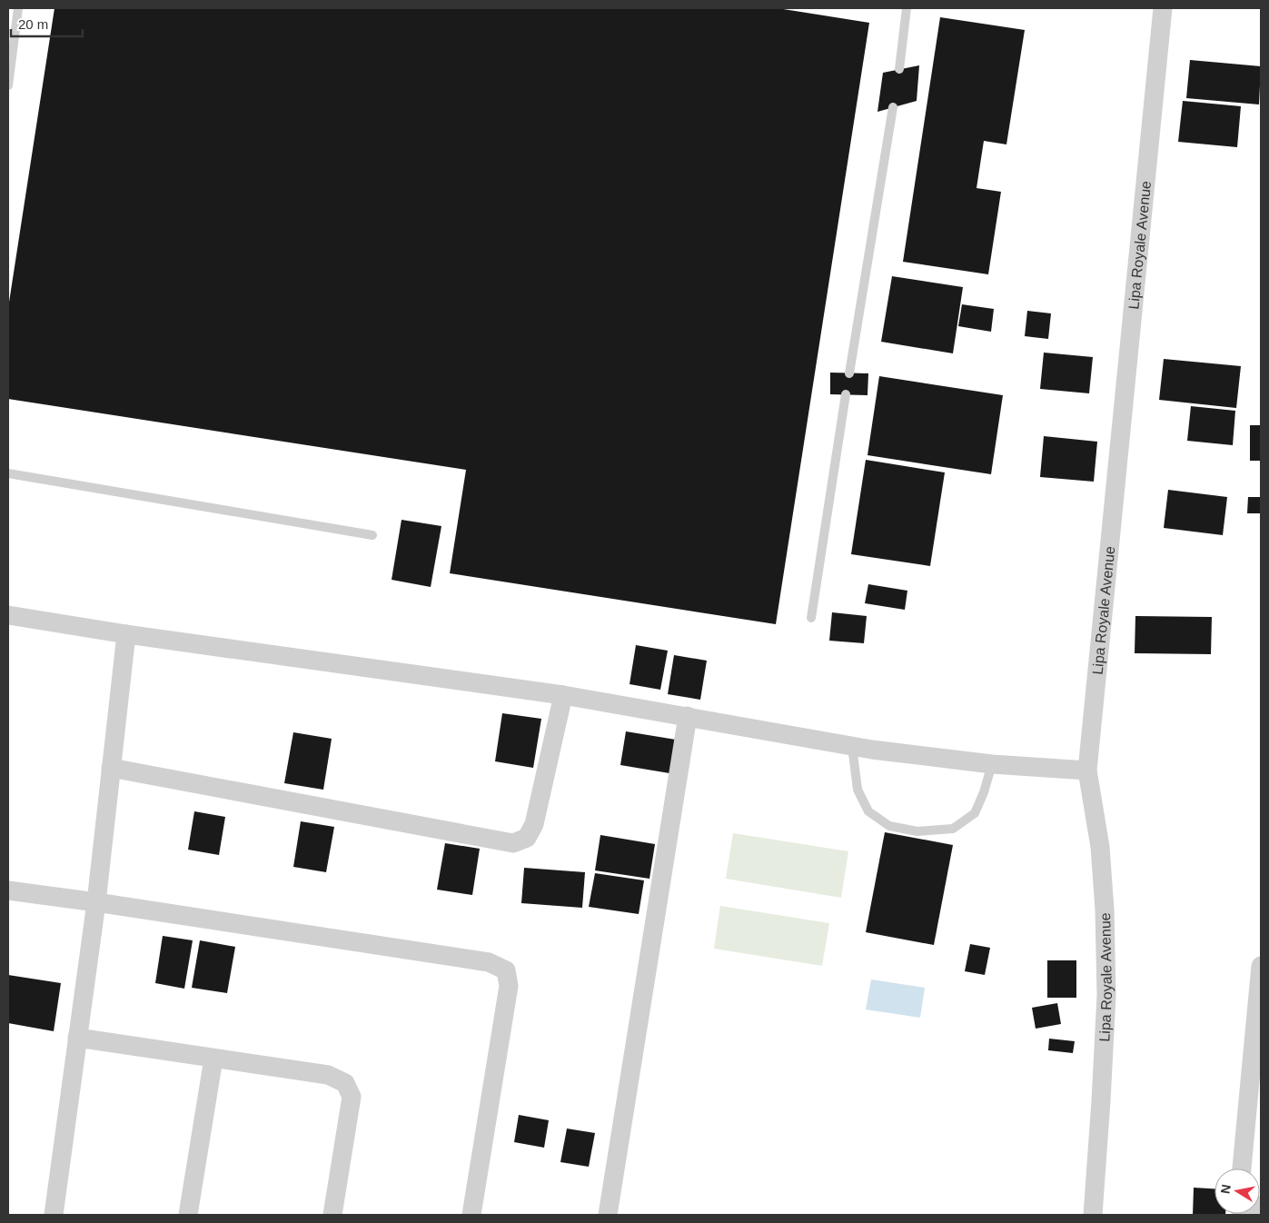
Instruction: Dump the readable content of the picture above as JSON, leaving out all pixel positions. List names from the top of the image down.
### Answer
{
  "streets": {
    "street": ["Lipa Royale Avenue"]
  },
  "scale_bar": "20 m",
  "north": "left"
}
